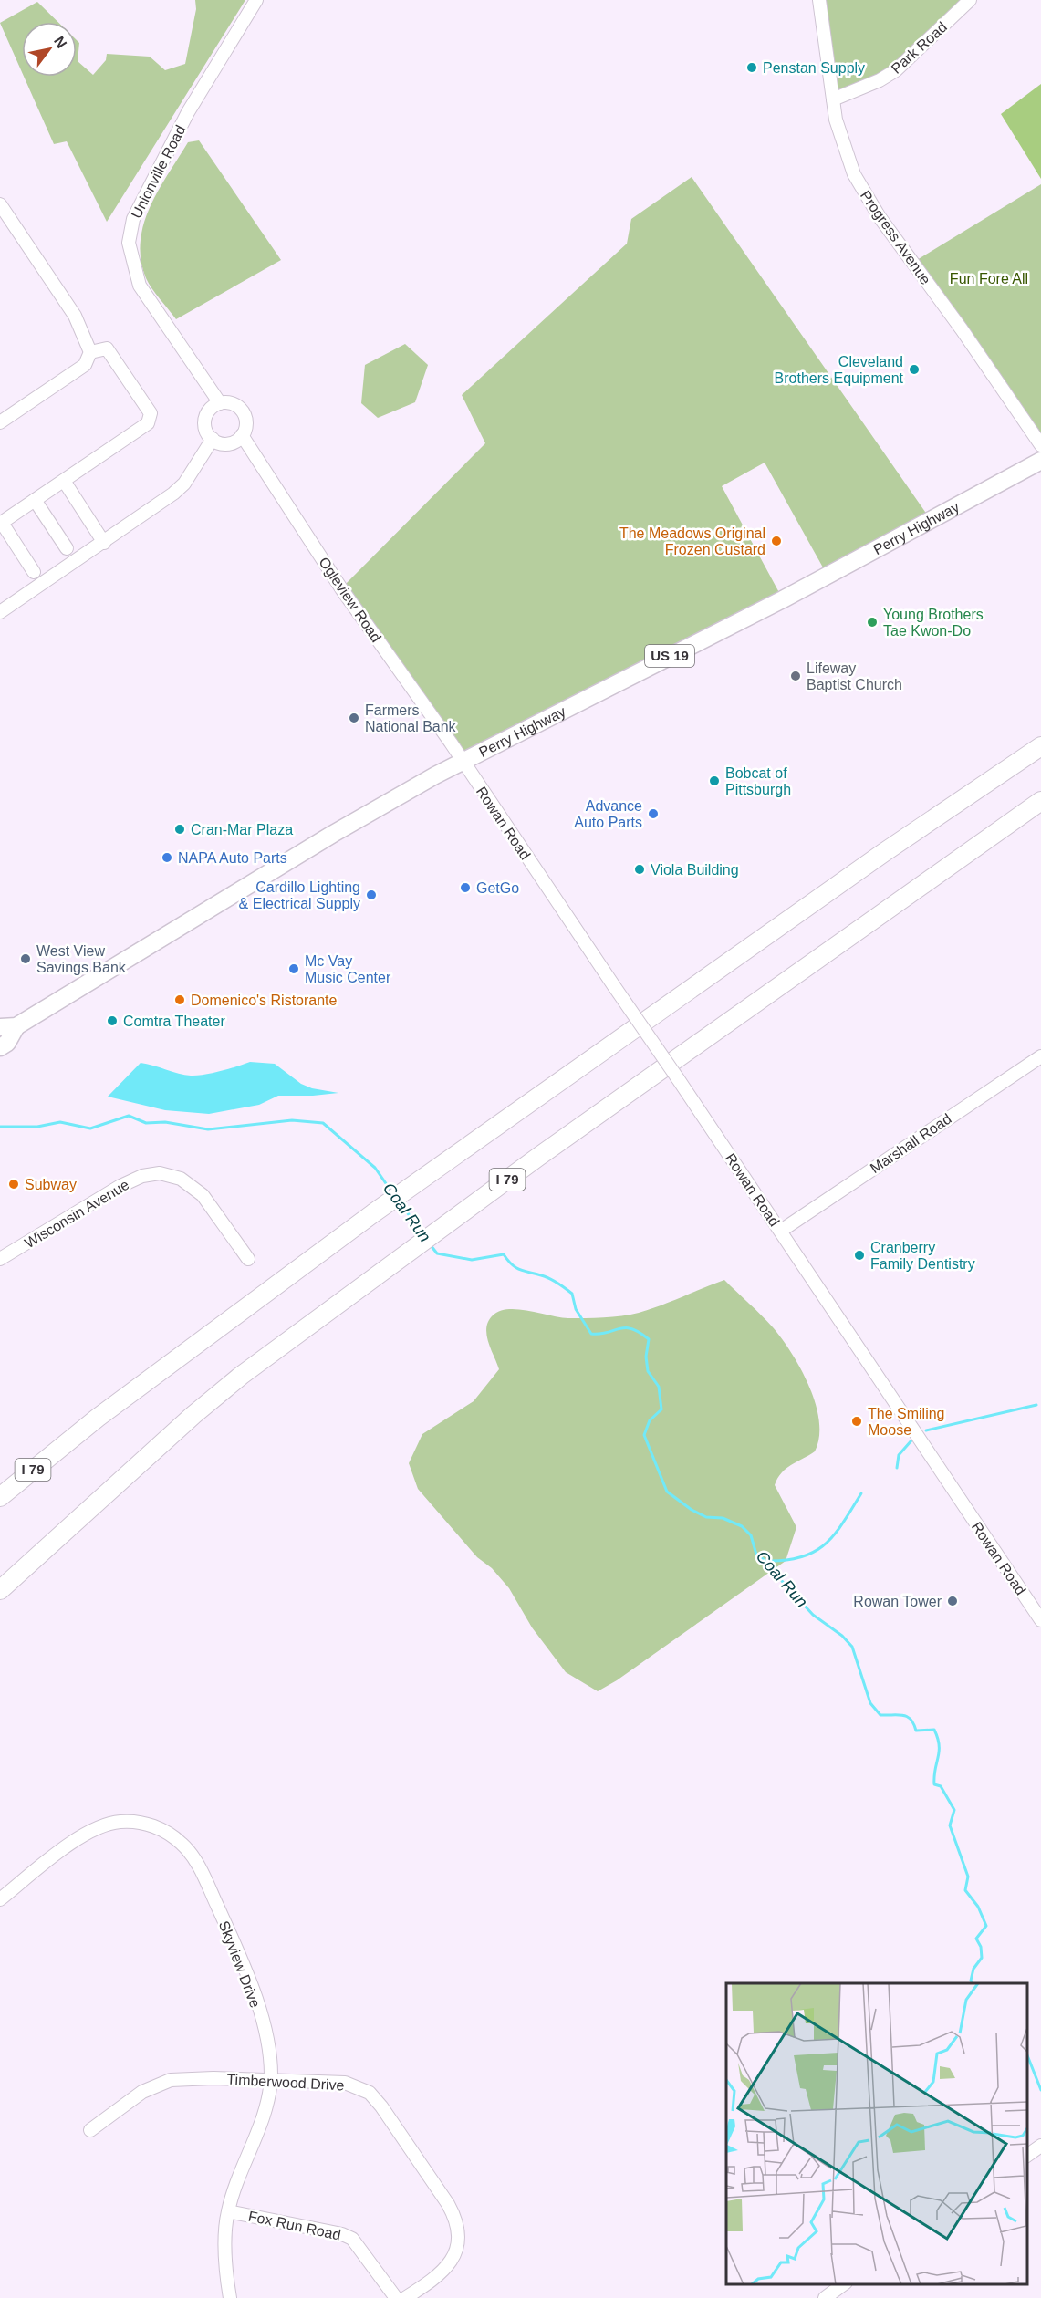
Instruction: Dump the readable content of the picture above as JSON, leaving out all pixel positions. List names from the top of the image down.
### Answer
{
  "streets": {
    "highway": ["I 79"],
    "main road": ["Perry Highway", "US 19"],
    "street": [
      "Park Road",
      "Unionville Road",
      "Progress Avenue",
      "Ogleview Road",
      "Rowan Road",
      "Marshall Road",
      "Wisconsin Avenue",
      "Skyview Drive",
      "Timberwood Drive",
      "Fox Run Road"
    ]
  },
  "crossings": [
    ["Park Road", "Progress Avenue"],
    ["Unionville Road", "Ogleview Road"],
    ["Perry Highway", "Ogleview Road"],
    ["Perry Highway", "Rowan Road"],
    ["Ogleview Road", "Rowan Road"],
    ["Rowan Road", "Marshall Road"],
    ["Skyview Drive", "Timberwood Drive"],
    ["Skyview Drive", "Fox Run Road"]
  ],
  "water": ["Coal Run"],
  "parks": ["Fun Fore All"],
  "places": [
    "Penstan Supply",
    "Cleveland Brothers Equipment",
    "The Meadows Original Frozen Custard",
    "Young Brothers Tae Kwon-Do",
    "Lifeway Baptist Church",
    "Farmers National Bank",
    "Bobcat of Pittsburgh",
    "Advance Auto Parts",
    "Cran-Mar Plaza",
    "NAPA Auto Parts",
    "Viola Building",
    "GetGo",
    "Cardillo Lighting & Electrical Supply",
    "West View Savings Bank",
    "Mc Vay Music Center",
    "Domenico's Ristorante",
    "Comtra Theater",
    "Subway",
    "Cranberry Family Dentistry",
    "The Smiling Moose",
    "Rowan Tower"
  ],
  "north": "top right"
}
